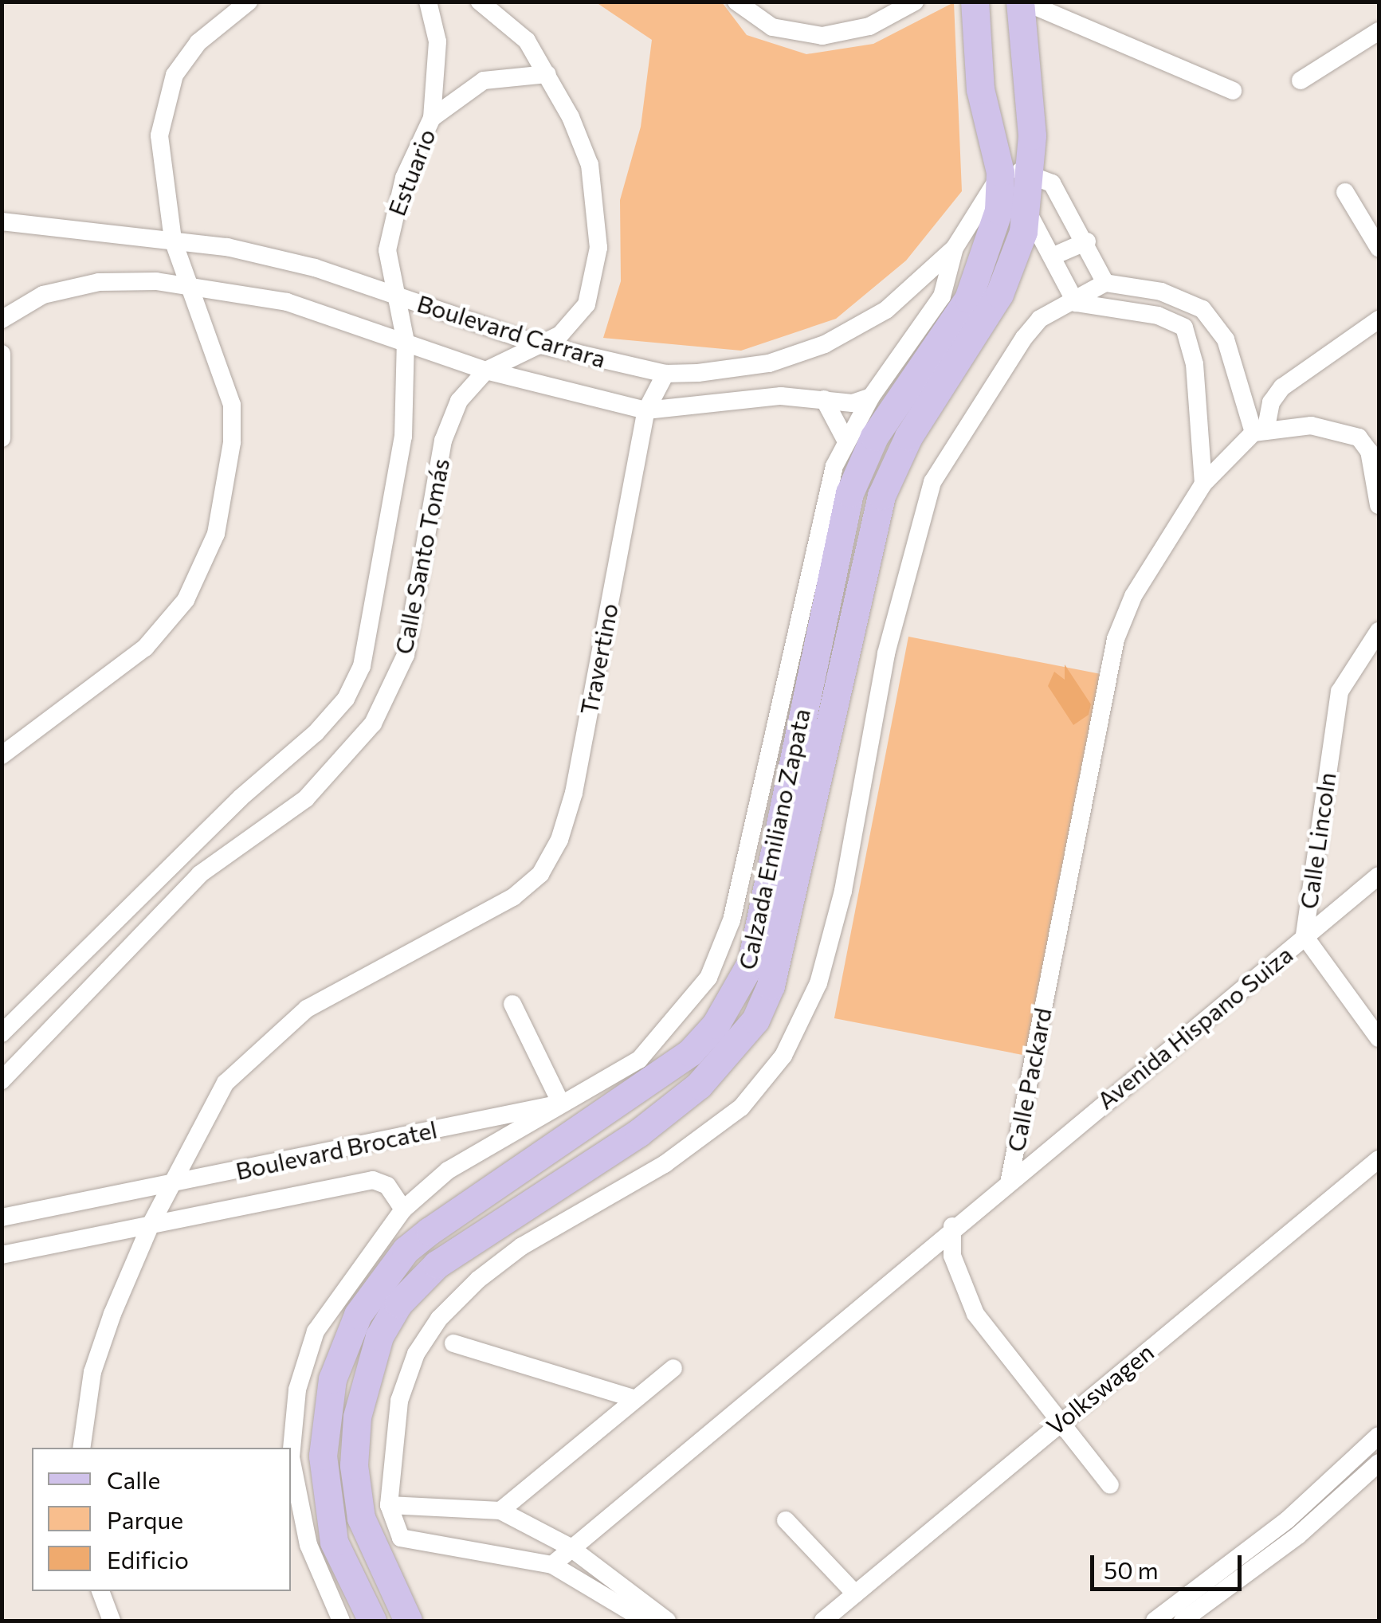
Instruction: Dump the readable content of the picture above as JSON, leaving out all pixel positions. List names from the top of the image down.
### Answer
{
  "streets": {
    "main road": ["Calzada Emiliano Zapata"],
    "street": [
      "Estuario",
      "Boulevard Carrara",
      "Calle Santo Tomás",
      "Travertino",
      "Calle Lincoln",
      "Avenida Hispano Suiza",
      "Calle Packard",
      "Boulevard Brocatel",
      "Volkswagen"
    ]
  },
  "crossings": [
    ["Estuario", "Boulevard Carrara"],
    ["Estuario", "Calle Santo Tomás"],
    ["Boulevard Carrara", "Calle Santo Tomás"],
    ["Boulevard Carrara", "Travertino"],
    ["Boulevard Carrara", "Calzada Emiliano Zapata"],
    ["Travertino", "Boulevard Brocatel"],
    ["Calle Lincoln", "Avenida Hispano Suiza"],
    ["Avenida Hispano Suiza", "Calle Packard"]
  ],
  "legend": ["Calle", "Parque", "Edificio"],
  "scale_bar": "50 m"
}
